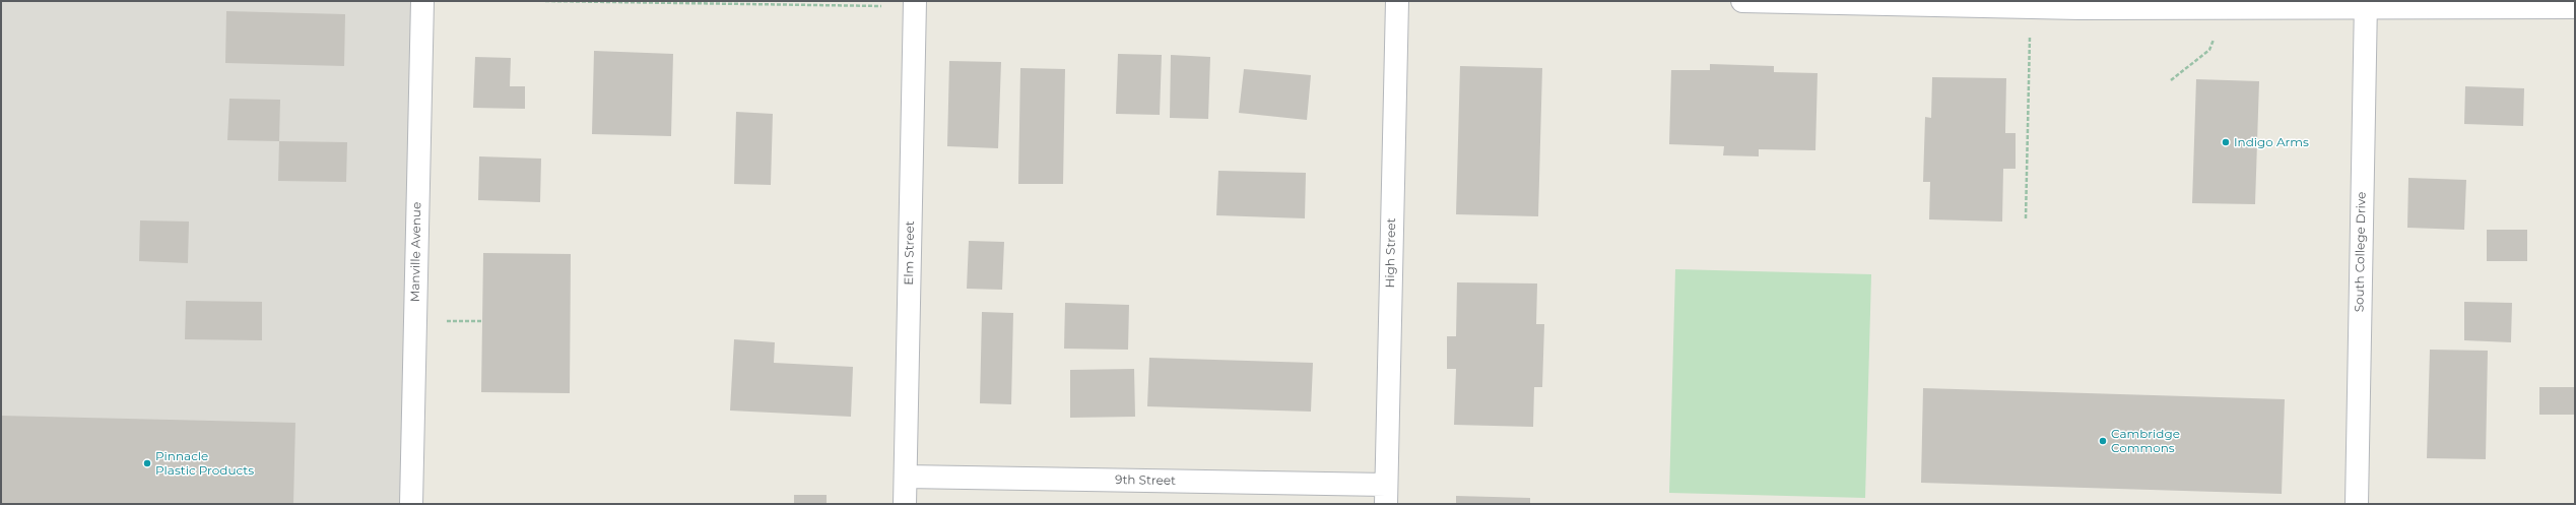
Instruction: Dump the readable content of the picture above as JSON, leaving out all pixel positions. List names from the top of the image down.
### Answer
{
  "streets": {
    "street": [
      "Manville Avenue",
      "South College Drive",
      "Elm Street",
      "High Street",
      "9th Street"
    ]
  },
  "crossings": [
    ["Elm Street", "9th Street"],
    ["High Street", "9th Street"]
  ],
  "places": ["Indigo Arms", "Cambridge Commons", "Pinnacle Plastic Products"]
}
